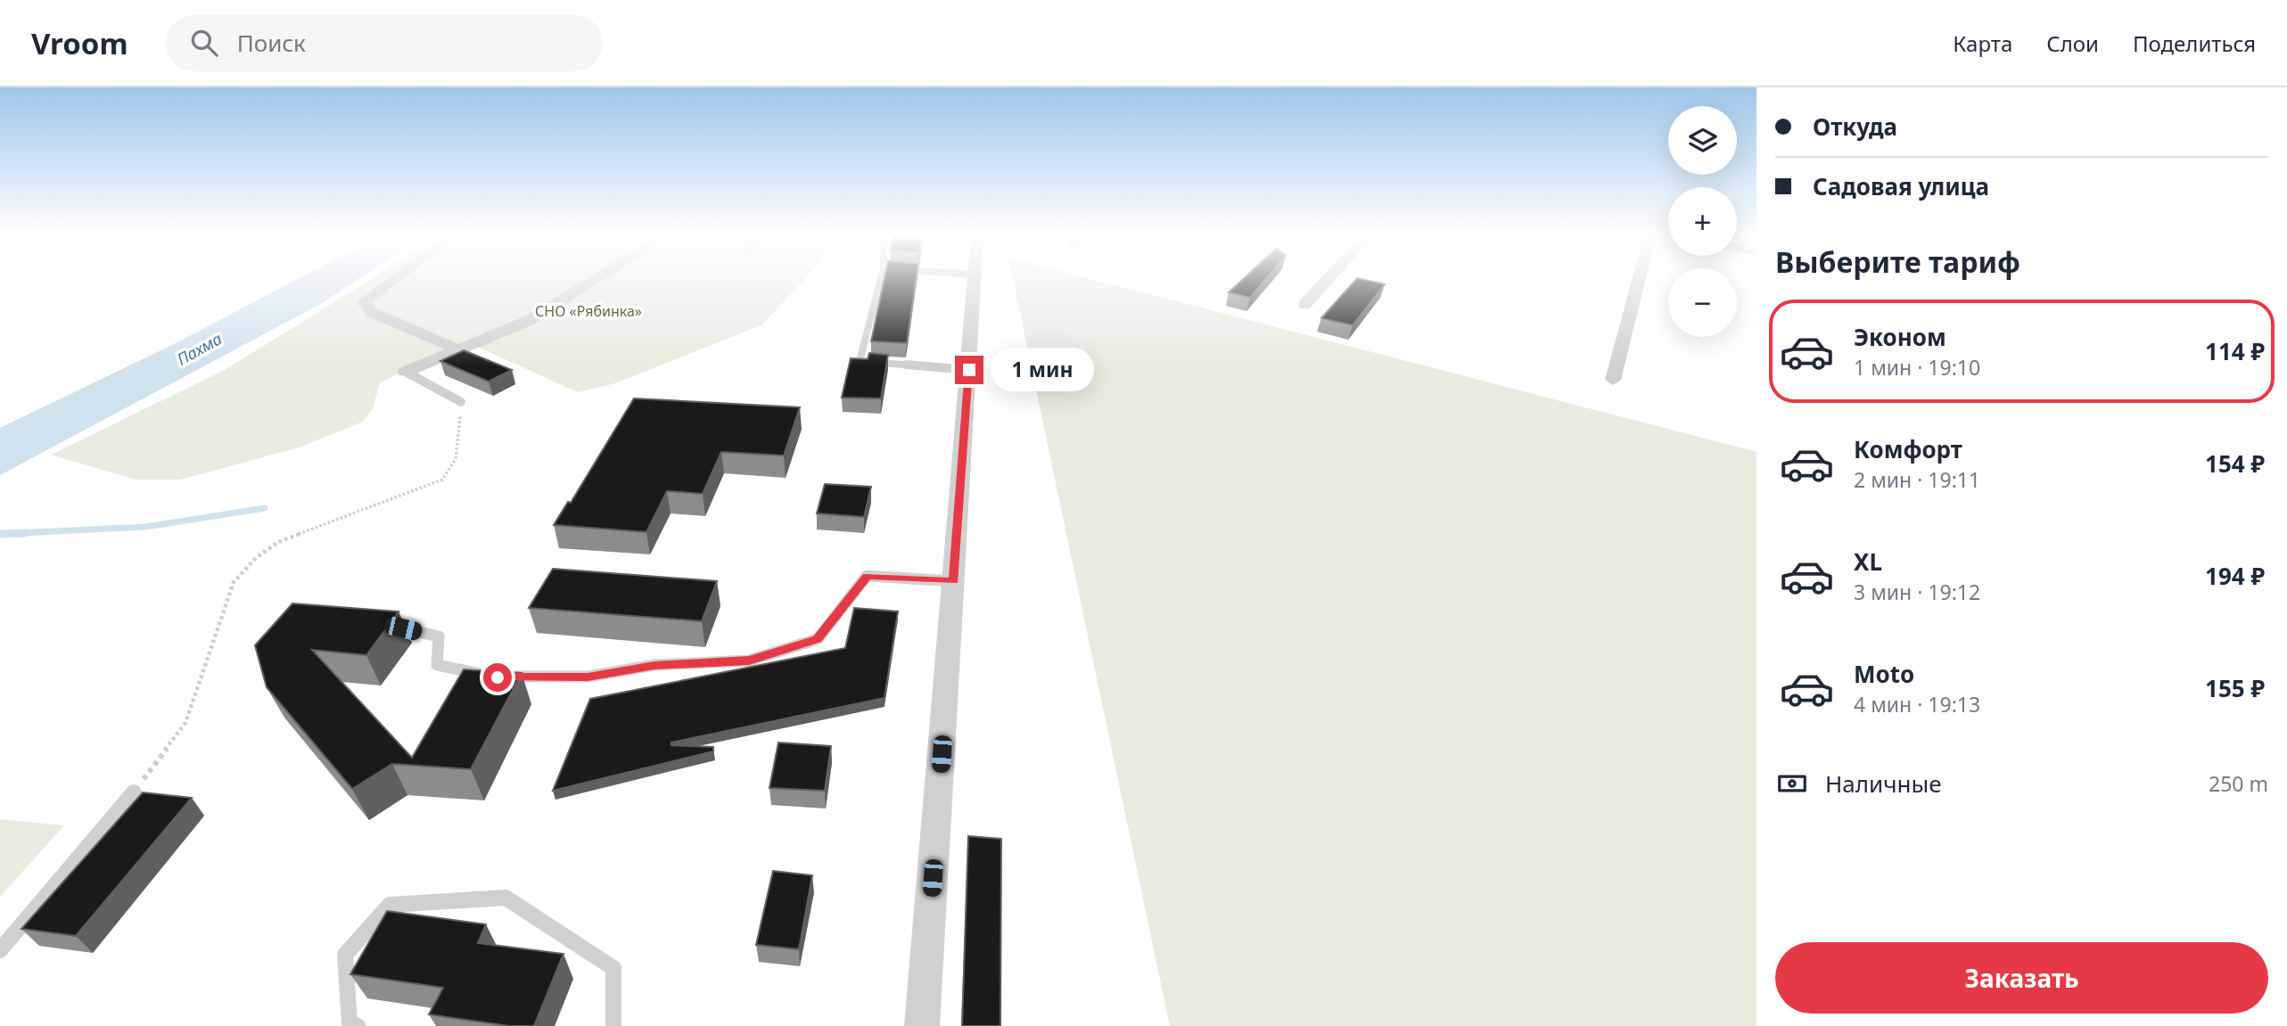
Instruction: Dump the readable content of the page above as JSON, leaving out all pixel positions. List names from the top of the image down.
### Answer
{
  "water": ["Пахма"],
  "parks": ["СНО «Рябинка»"],
  "page": {
    "header": "Vroom",
    "search": "Поиск",
    "nav": ["Карта", "Слои", "Поделиться"],
    "banner": ["Откуда", "Садовая улица"],
    "map_buttons": ["+", "−"],
    "heading": "Выберите тариф",
    "list": [
      {
        "name": "Эконом",
        "note": "1 мин · 19:10",
        "value": "114 ₽"
      },
      {
        "name": "Комфорт",
        "note": "2 мин · 19:11",
        "value": "154 ₽"
      },
      {
        "name": "XL",
        "note": "3 мин · 19:12",
        "value": "194 ₽"
      },
      {
        "name": "Moto",
        "note": "4 мин · 19:13",
        "value": "155 ₽"
      }
    ],
    "bubble": "1 мин",
    "pay": ["Наличные", "250 m"],
    "buttons": "Заказать"
  }
}
